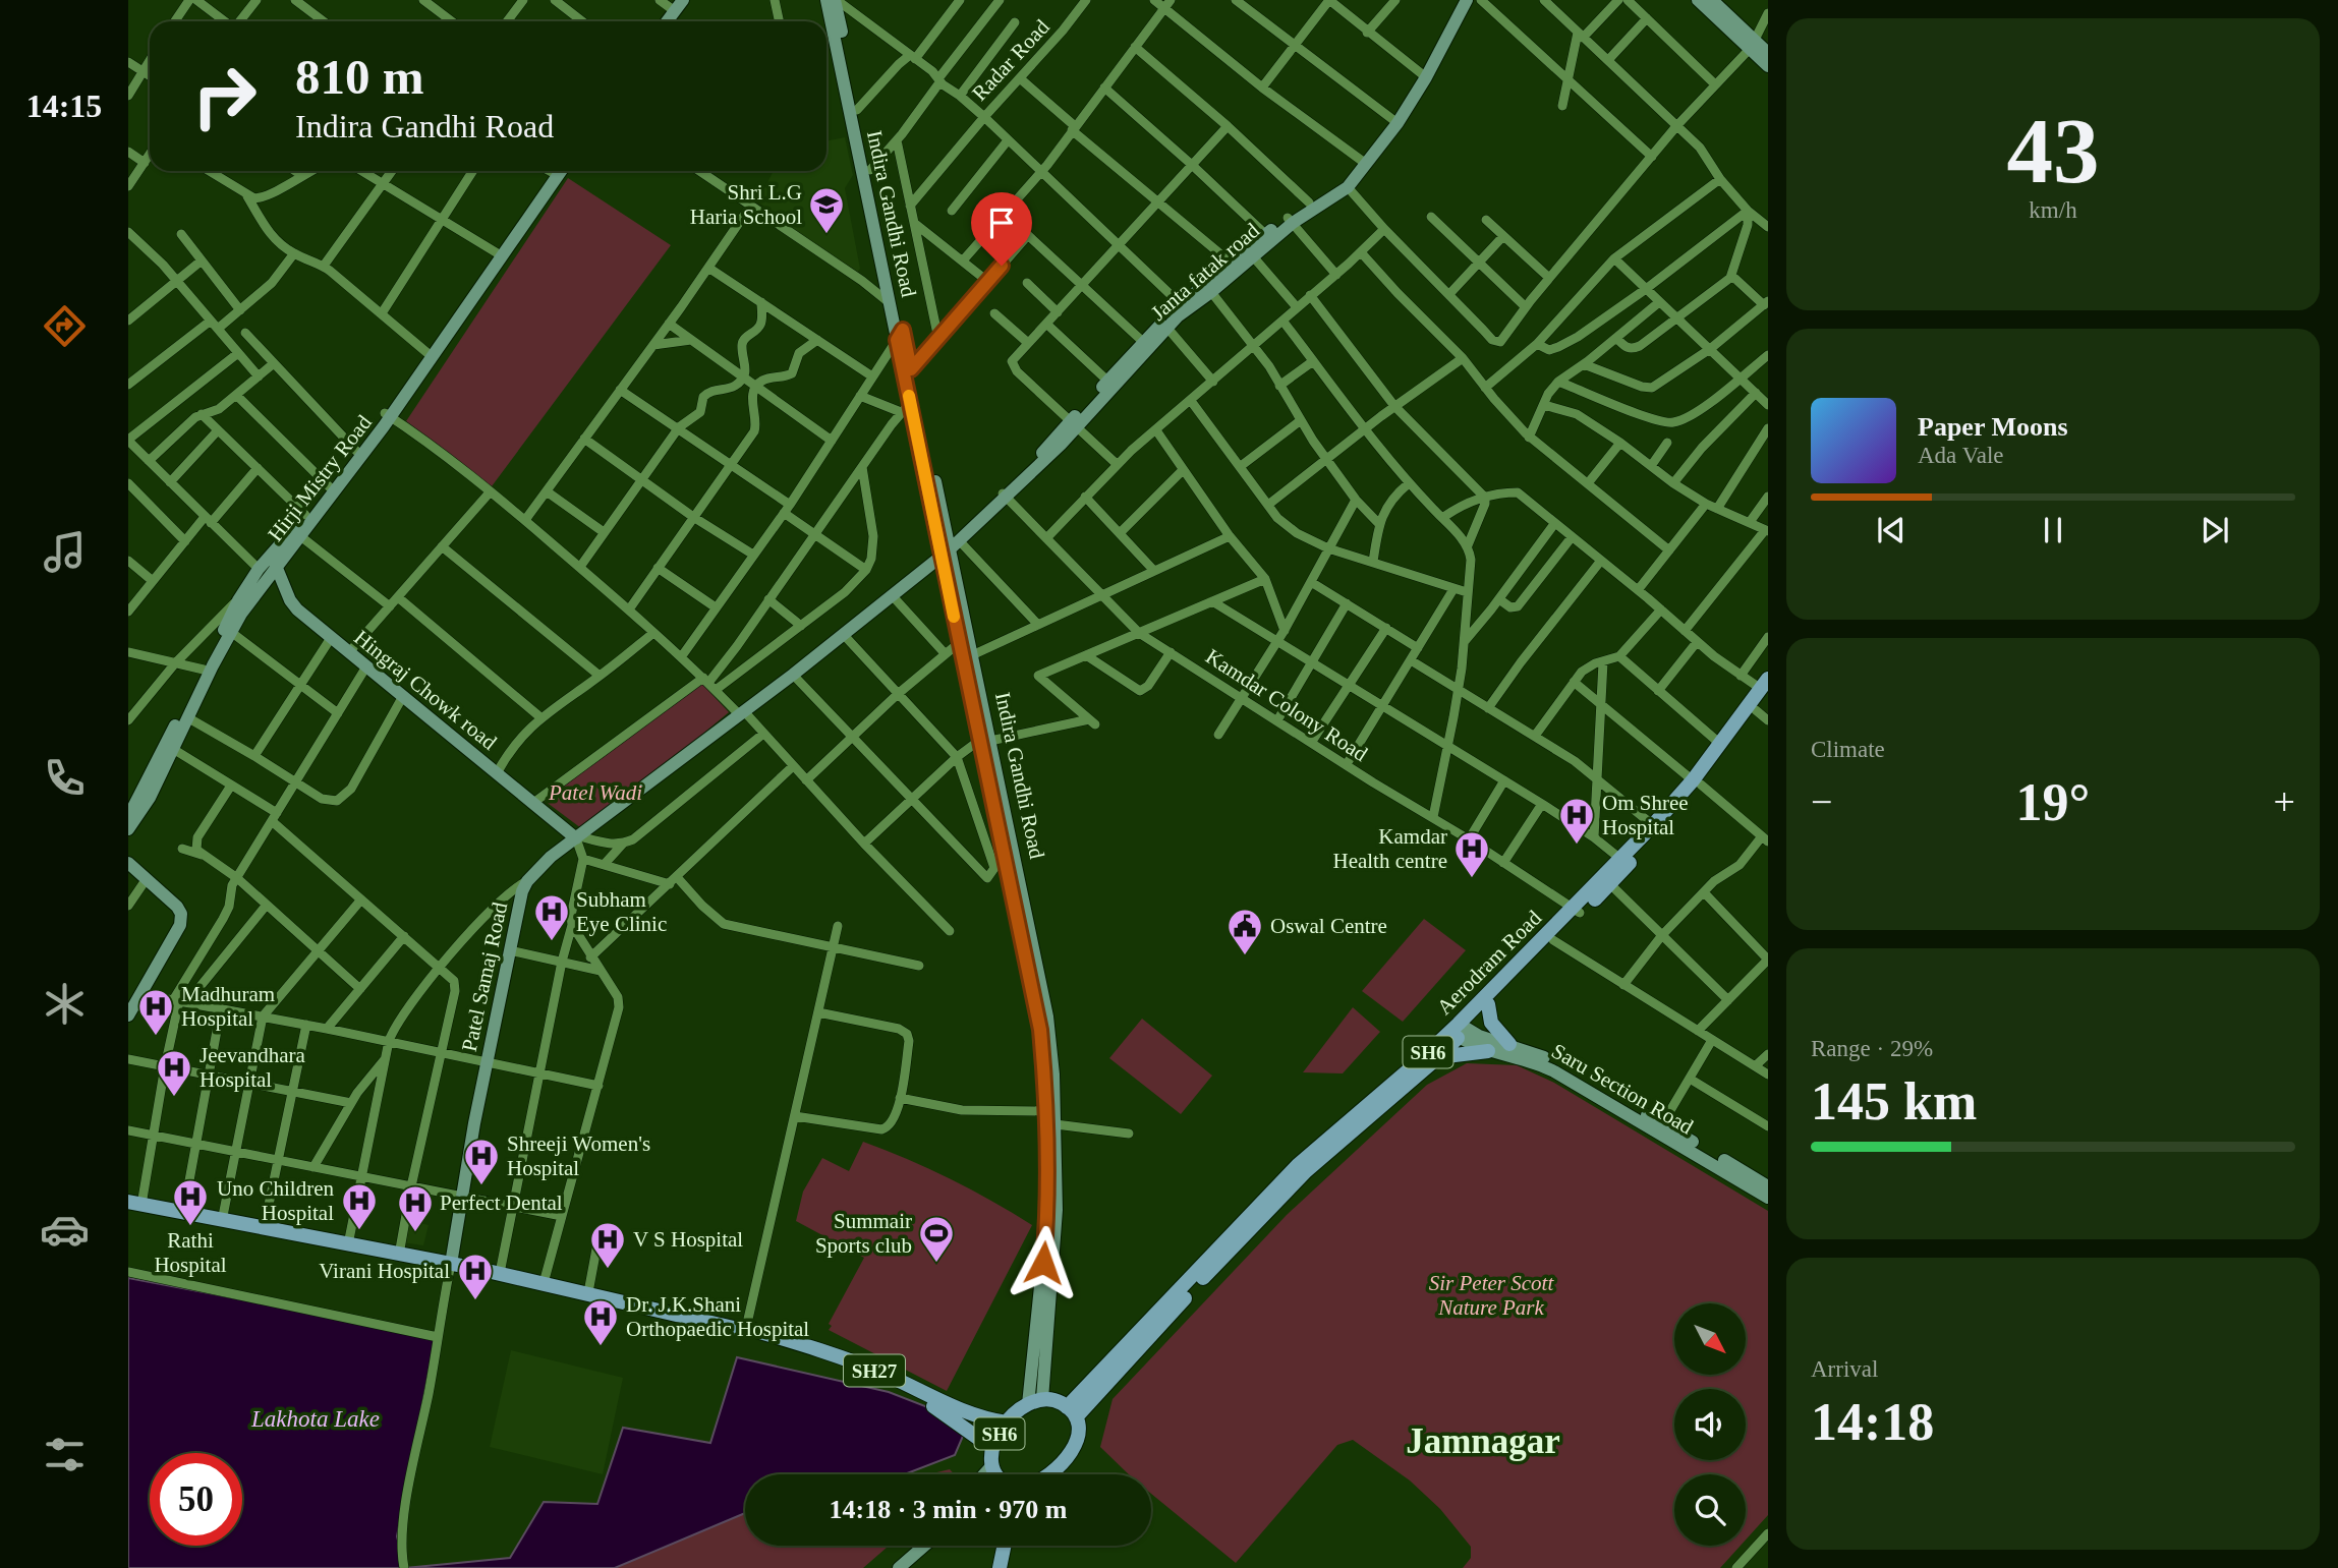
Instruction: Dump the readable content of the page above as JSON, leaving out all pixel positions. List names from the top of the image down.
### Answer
{
  "streets": {
    "main road": [
      "Indira Gandhi Road",
      "Janta fatak road",
      "Hirji Mistry Road",
      "Hingraj Chowk road",
      "Aerodram Road",
      "Patel Samaj Road",
      "SH6",
      "Saru Section Road",
      "SH27"
    ],
    "street": ["Radar Road", "Kamdar Colony Road"]
  },
  "crossings": [
    ["Radar Road", "Indira Gandhi Road"],
    ["Indira Gandhi Road", "Janta fatak road"],
    ["Indira Gandhi Road", "Patel Samaj Road"],
    ["Indira Gandhi Road", "SH6"],
    ["Janta fatak road", "Kamdar Colony Road"],
    ["Janta fatak road", "Patel Samaj Road"],
    ["Hirji Mistry Road", "Hingraj Chowk road"],
    ["Hingraj Chowk road", "Patel Samaj Road"],
    ["Kamdar Colony Road", "Aerodram Road"],
    ["Aerodram Road", "SH6"],
    ["Aerodram Road", "Saru Section Road"],
    ["Patel Samaj Road", "SH27"],
    ["SH6", "SH27"]
  ],
  "districts": ["Jamnagar"],
  "water": ["Lakhota Lake"],
  "parks": ["Patel Wadi", "Sir Peter Scott Nature Park"],
  "places": {
    "school or university": ["Shri L.G Haria School"],
    "hospital": [
      "Om Shree Hospital",
      "Kamdar Health centre",
      "Subham Eye Clinic",
      "Madhuram Hospital",
      "Jeevandhara Hospital",
      "Shreeji Women's Hospital",
      "Rathi Hospital",
      "Uno Children Hospital",
      "Perfect Dental",
      "V S Hospital",
      "Virani Hospital",
      "Dr. J.K.Shani Orthopaedic Hospital"
    ],
    "public building": ["Oswal Centre"],
    "sports": ["Summair Sports club"]
  },
  "north": "bottom right",
  "page": {
    "tabs": "14:15",
    "tile": [
      ["43", "km/h"],
      "Climate",
      ["Range · 29%", "145 km"],
      ["Arrival", "14:18"]
    ],
    "turn": ["810 m", "Indira Gandhi Road"],
    "song": ["Paper Moons", "Ada Vale"],
    "heat": ["−", "19°", "+"],
    "limit": "50",
    "trip": "14:18 · 3 min · 970 m"
  }
}
